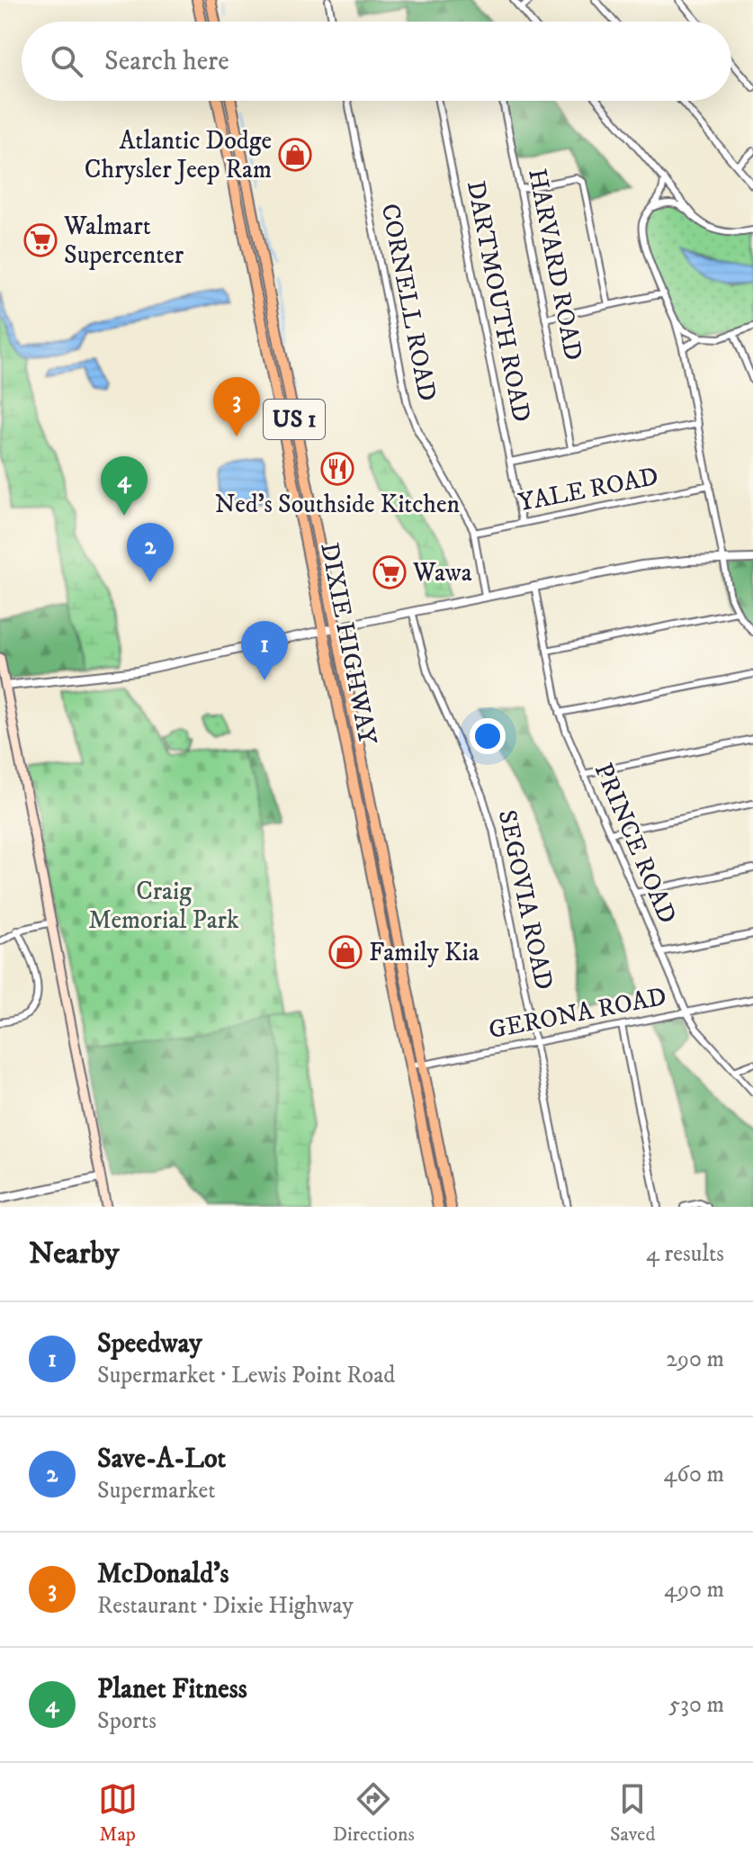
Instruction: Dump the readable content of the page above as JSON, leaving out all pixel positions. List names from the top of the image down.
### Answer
{
  "streets": {
    "main road": ["US 1", "DIXIE HIGHWAY"],
    "street": [
      "HARVARD ROAD",
      "DARTMOUTH ROAD",
      "CORNELL ROAD",
      "YALE ROAD",
      "PRINCE ROAD",
      "SEGOVIA ROAD",
      "GERONA ROAD"
    ]
  },
  "crossings": [
    ["DARTMOUTH ROAD", "YALE ROAD"],
    ["CORNELL ROAD", "YALE ROAD"],
    ["US 1", "DIXIE HIGHWAY"],
    ["US 1", "GERONA ROAD"],
    ["DIXIE HIGHWAY", "GERONA ROAD"],
    ["PRINCE ROAD", "GERONA ROAD"],
    ["SEGOVIA ROAD", "GERONA ROAD"]
  ],
  "parks": ["Craig Memorial Park"],
  "places": {
    "shop": ["Atlantic Dodge Chrysler Jeep Ram", "Family Kia"],
    "supermarket": ["Walmart Supercenter", "Wawa"],
    "restaurant": ["Ned's Southside Kitchen"]
  },
  "page": {
    "search": "Search here",
    "pins": [
      "3",
      "4",
      "2",
      "1"
    ],
    "heading": ["Nearby", "4 results"],
    "list": [
      {
        "mark": "1",
        "name": "Speedway",
        "note": "Supermarket · Lewis Point Road",
        "value": "290 m"
      },
      {
        "mark": "2",
        "name": "Save-A-Lot",
        "note": "Supermarket",
        "value": "460 m"
      },
      {
        "mark": "3",
        "name": "McDonald's",
        "note": "Restaurant · Dixie Highway",
        "value": "490 m"
      },
      {
        "mark": "4",
        "name": "Planet Fitness",
        "note": "Sports",
        "value": "530 m"
      }
    ],
    "nav": ["Map", "Directions", "Saved"]
  }
}
